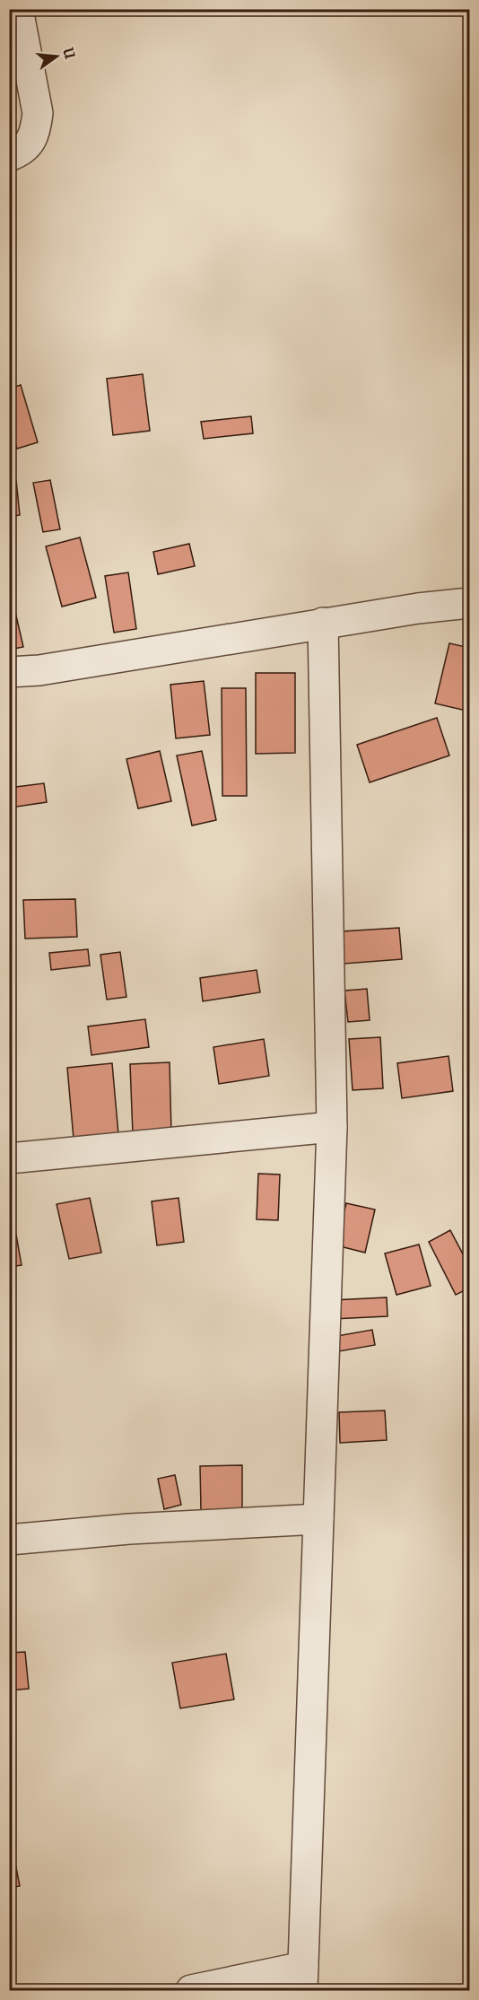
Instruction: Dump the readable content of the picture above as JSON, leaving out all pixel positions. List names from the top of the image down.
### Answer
{
  "north": "right"
}
